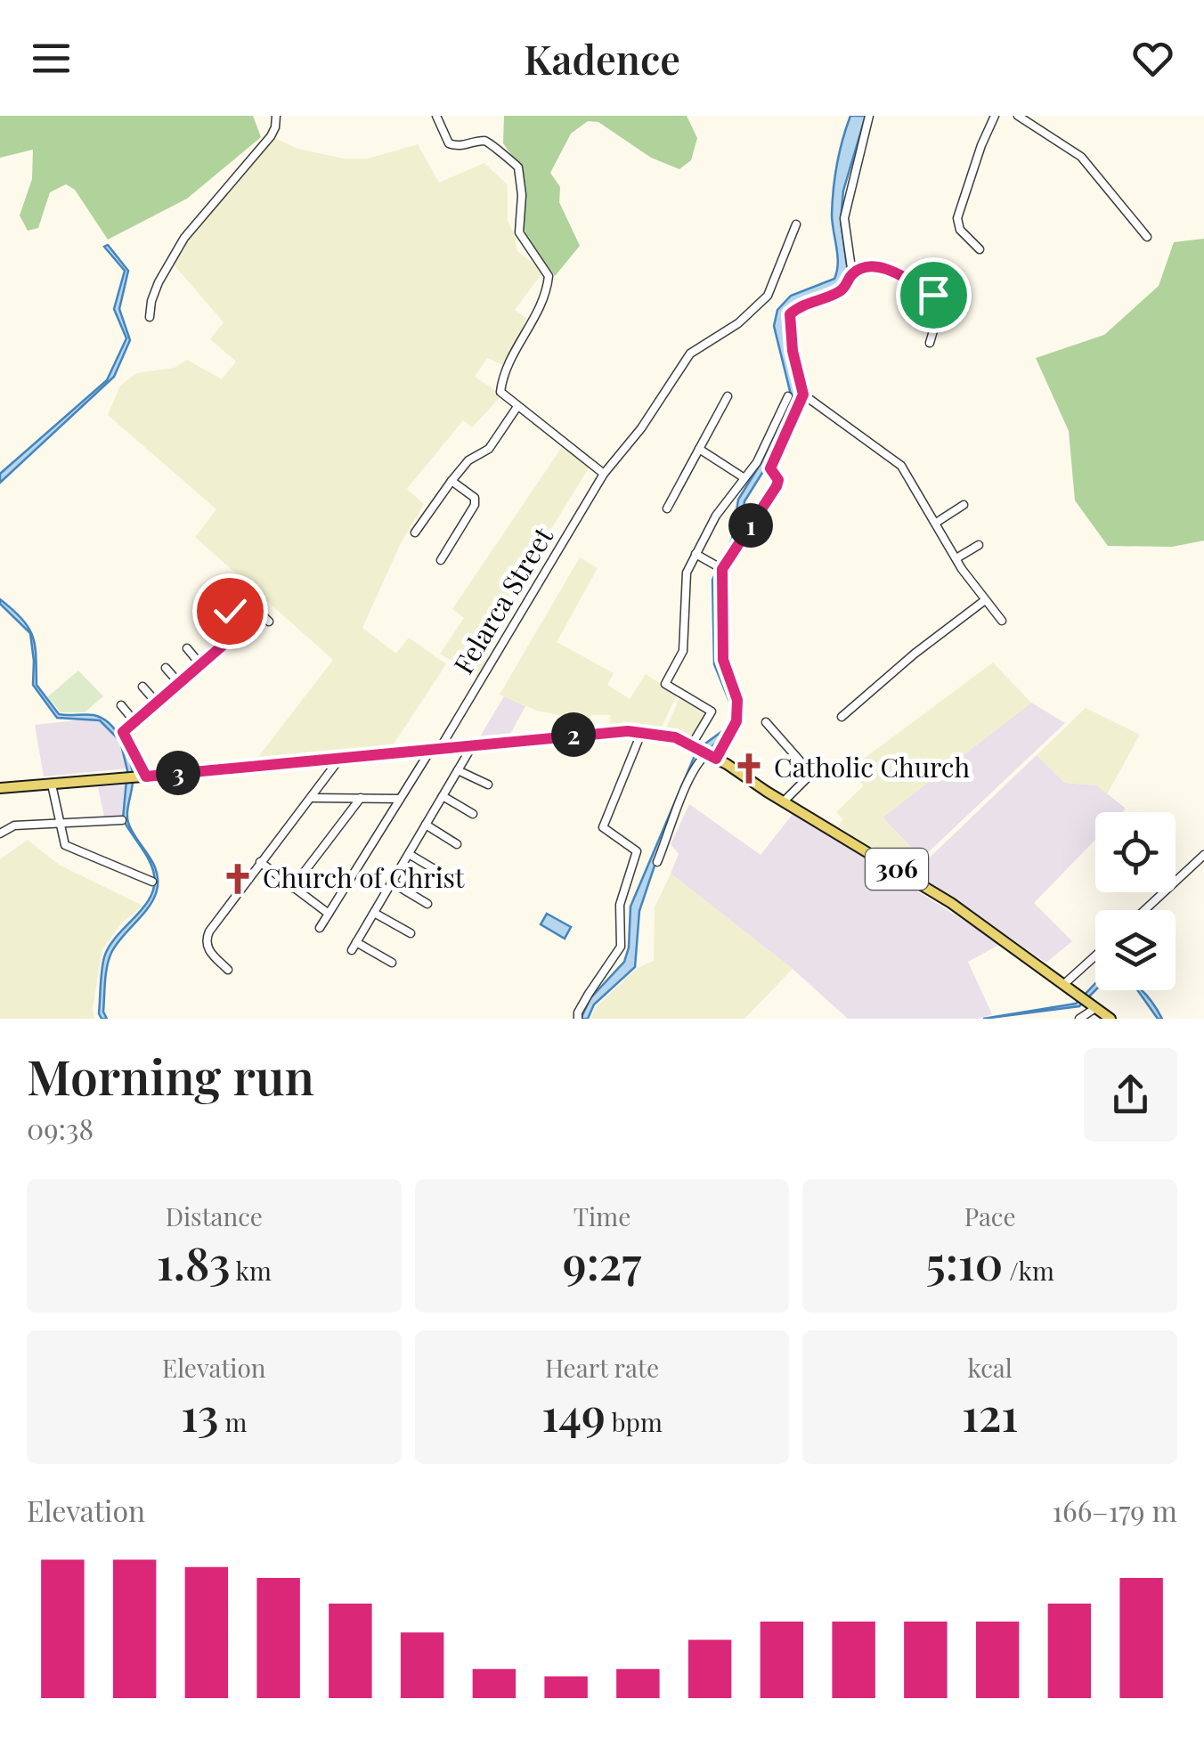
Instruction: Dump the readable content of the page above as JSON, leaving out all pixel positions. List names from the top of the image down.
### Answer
{
  "streets": {
    "main road": ["306"],
    "street": ["Felarca Street"]
  },
  "crossings": [
    ["Felarca Street", "306"]
  ],
  "places": {
    "church": ["Catholic Church", "Church of Christ"]
  },
  "page": {
    "header": "Kadence",
    "pins": ["1", "2", "3"],
    "heading": ["Morning run", "09:38"],
    "stats": [
      ["Distance", "1.83 km"],
      ["Time", "9:27"],
      ["Pace", "5:10 /km"],
      ["Elevation", "13 m"],
      ["Heart rate", "149 bpm"],
      ["kcal", "121"]
    ],
    "chart": ["Elevation", "166–179 m"]
  }
}
